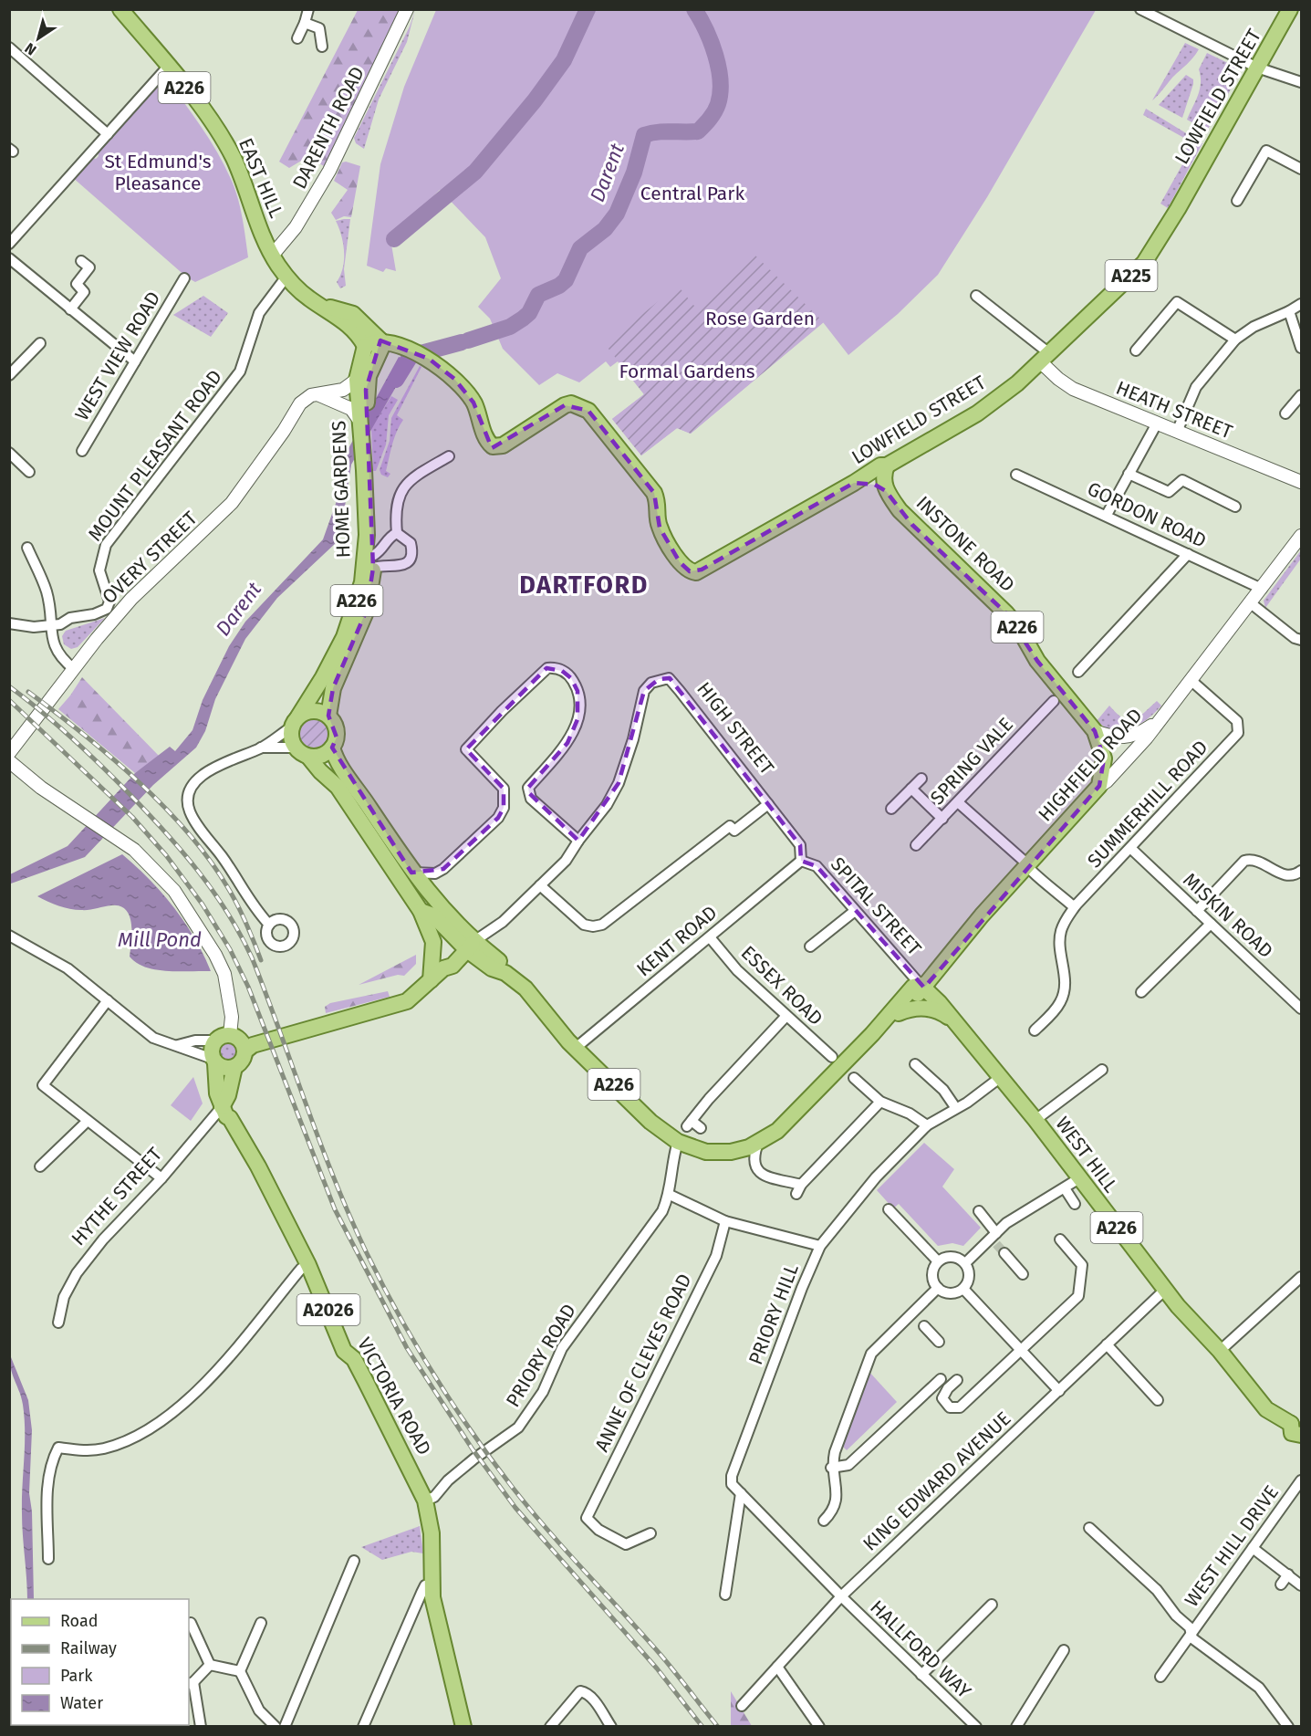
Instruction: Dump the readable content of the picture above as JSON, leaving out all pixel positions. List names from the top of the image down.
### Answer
{
  "streets": {
    "main road": [
      "A226",
      "LOWFIELD STREET",
      "EAST HILL",
      "A225",
      "HOME GARDENS",
      "INSTONE ROAD",
      "HIGHFIELD ROAD",
      "WEST HILL",
      "A2026",
      "VICTORIA ROAD"
    ],
    "street": [
      "DARENTH ROAD",
      "WEST VIEW ROAD",
      "HEATH STREET",
      "MOUNT PLEASANT ROAD",
      "GORDON ROAD",
      "OVERY STREET",
      "HIGH STREET",
      "SPRING VALE",
      "SUMMERHILL ROAD",
      "SPITAL STREET",
      "MISKIN ROAD",
      "KENT ROAD",
      "ESSEX ROAD",
      "HYTHE STREET",
      "PRIORY HILL",
      "PRIORY ROAD",
      "ANNE OF CLEVES ROAD",
      "KING EDWARD AVENUE",
      "WEST HILL DRIVE",
      "HALLFORD WAY"
    ]
  },
  "crossings": [
    ["A226", "LOWFIELD STREET"],
    ["A226", "HOME GARDENS"],
    ["A226", "INSTONE ROAD"],
    ["A226", "HIGHFIELD ROAD"],
    ["A226", "SPITAL STREET"],
    ["A226", "KENT ROAD"],
    ["A226", "WEST HILL"],
    ["A226", "PRIORY ROAD"],
    ["LOWFIELD STREET", "EAST HILL"],
    ["LOWFIELD STREET", "HEATH STREET"],
    ["LOWFIELD STREET", "HOME GARDENS"],
    ["DARENTH ROAD", "EAST HILL"],
    ["EAST HILL", "MOUNT PLEASANT ROAD"],
    ["EAST HILL", "HOME GARDENS"],
    ["HOME GARDENS", "OVERY STREET"],
    ["GORDON ROAD", "HIGHFIELD ROAD"],
    ["INSTONE ROAD", "HIGHFIELD ROAD"],
    ["HIGH STREET", "SPITAL STREET"],
    ["HIGHFIELD ROAD", "SUMMERHILL ROAD"],
    ["HIGHFIELD ROAD", "SPITAL STREET"],
    ["HIGHFIELD ROAD", "WEST HILL"],
    ["HIGHFIELD ROAD", "PRIORY ROAD"],
    ["SUMMERHILL ROAD", "MISKIN ROAD"],
    ["SPITAL STREET", "KENT ROAD"],
    ["KENT ROAD", "ESSEX ROAD"],
    ["WEST HILL", "PRIORY HILL"],
    ["WEST HILL", "KING EDWARD AVENUE"],
    ["HYTHE STREET", "VICTORIA ROAD"],
    ["A2026", "VICTORIA ROAD"],
    ["PRIORY HILL", "KING EDWARD AVENUE"],
    ["PRIORY HILL", "HALLFORD WAY"],
    ["PRIORY ROAD", "VICTORIA ROAD"],
    ["KING EDWARD AVENUE", "HALLFORD WAY"]
  ],
  "districts": ["DARTFORD"],
  "water": ["Darent", "Mill Pond"],
  "parks": [
    "St Edmund's Pleasance",
    "Central Park",
    "Rose Garden",
    "Formal Gardens"
  ],
  "legend": [
    "Road",
    "Railway",
    "Park",
    "Water"
  ],
  "north": "bottom left"
}
